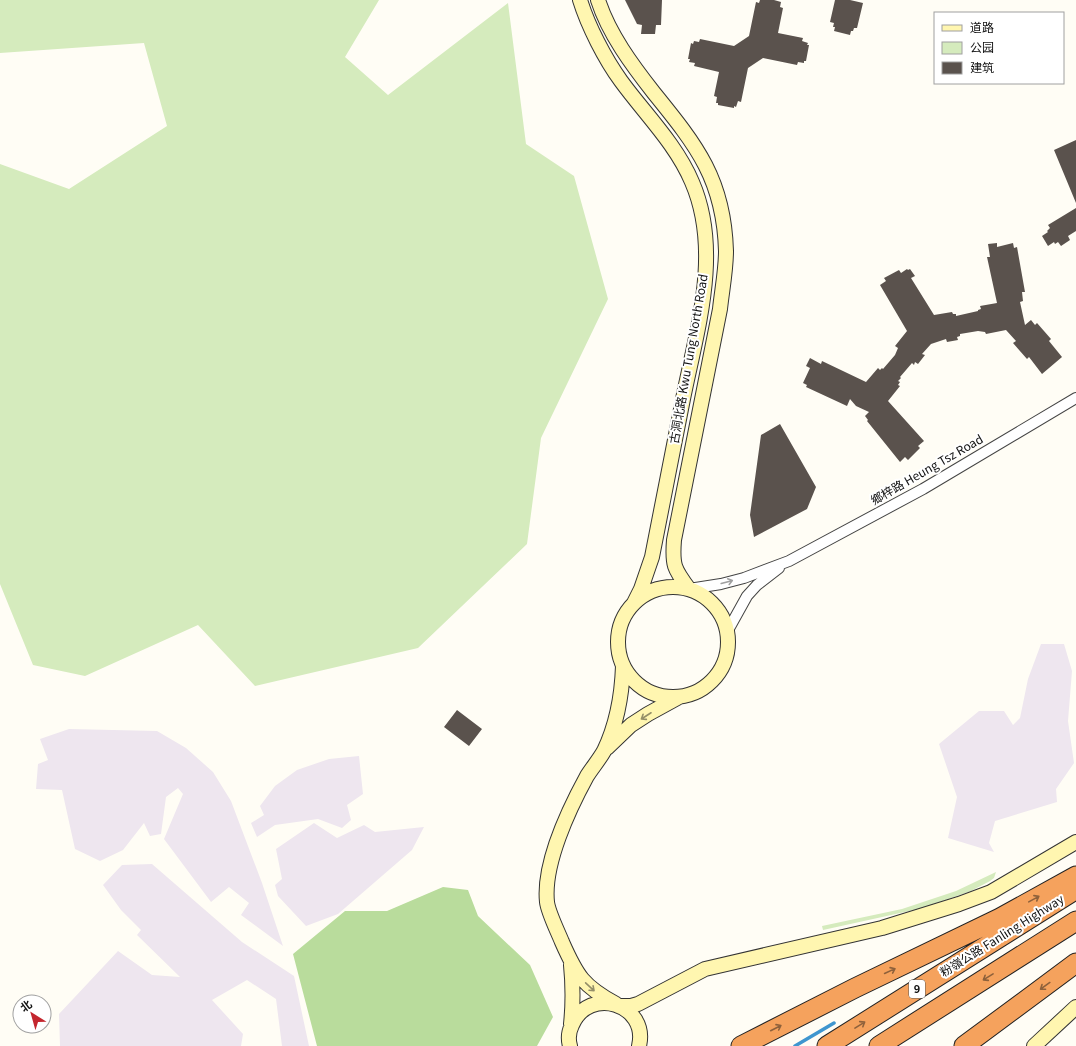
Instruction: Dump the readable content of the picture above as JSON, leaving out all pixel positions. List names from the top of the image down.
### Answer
{
  "streets": {
    "highway": ["粉嶺公路 Fanling Highway", "9"],
    "main road": ["古洞北路 Kwu Tung North Road"],
    "street": ["鄉梓路 Heung Tsz Road"]
  },
  "crossings": [
    ["古洞北路 Kwu Tung North Road", "鄉梓路 Heung Tsz Road"]
  ],
  "legend": ["道路", "公园", "建筑"],
  "north": "top left"
}
